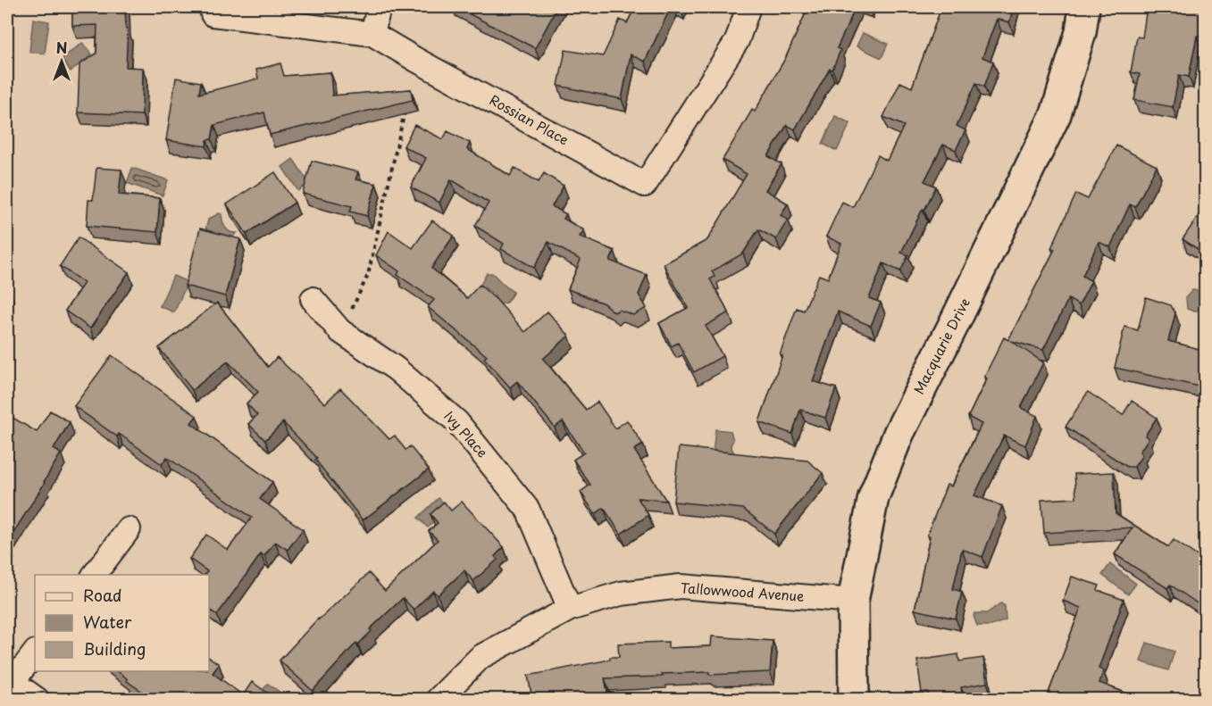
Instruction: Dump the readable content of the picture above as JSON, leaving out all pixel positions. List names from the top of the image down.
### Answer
{
  "streets": {
    "main road": ["Macquarie Drive"],
    "street": ["Rossian Place", "Ivy Place", "Tallowwood Avenue"]
  },
  "crossings": [
    ["Macquarie Drive", "Tallowwood Avenue"],
    ["Ivy Place", "Tallowwood Avenue"]
  ],
  "legend": ["Road", "Water", "Building"],
  "north": "top"
}
